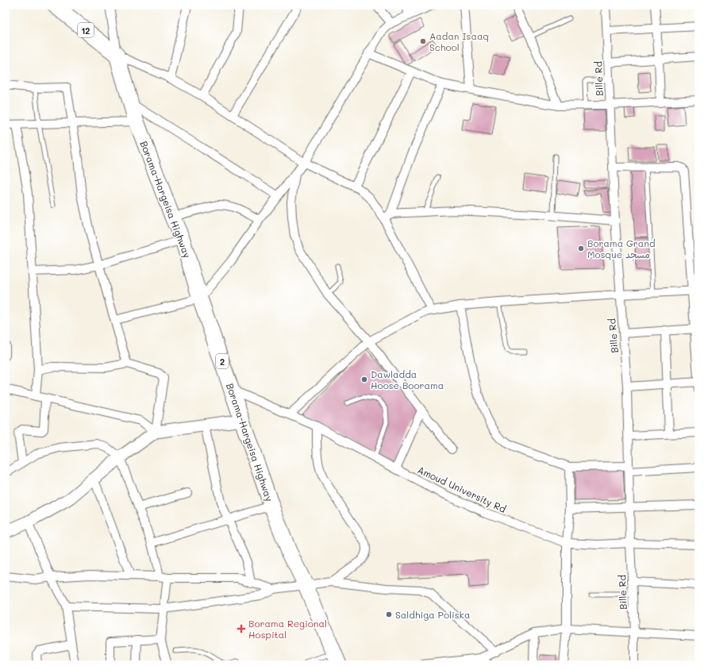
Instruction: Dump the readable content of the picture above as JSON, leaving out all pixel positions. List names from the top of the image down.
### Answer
{
  "streets": {
    "highway": ["12", "Borama-Hargeisa Highway", "2"],
    "street": ["Bille Rd", "Amoud University Rd"]
  },
  "crossings": [
    ["12", "Borama-Hargeisa Highway"],
    ["Bille Rd", "Amoud University Rd"],
    ["Borama-Hargeisa Highway", "Amoud University Rd"]
  ],
  "places": {
    "other": [
      "Aadan Isaaq School",
      "Borama Grand Mosque مسجد",
      "Dawladda Hoose Boorama",
      "Saldhiga Poliska"
    ],
    "health": ["Borama Regional Hospital"]
  }
}
